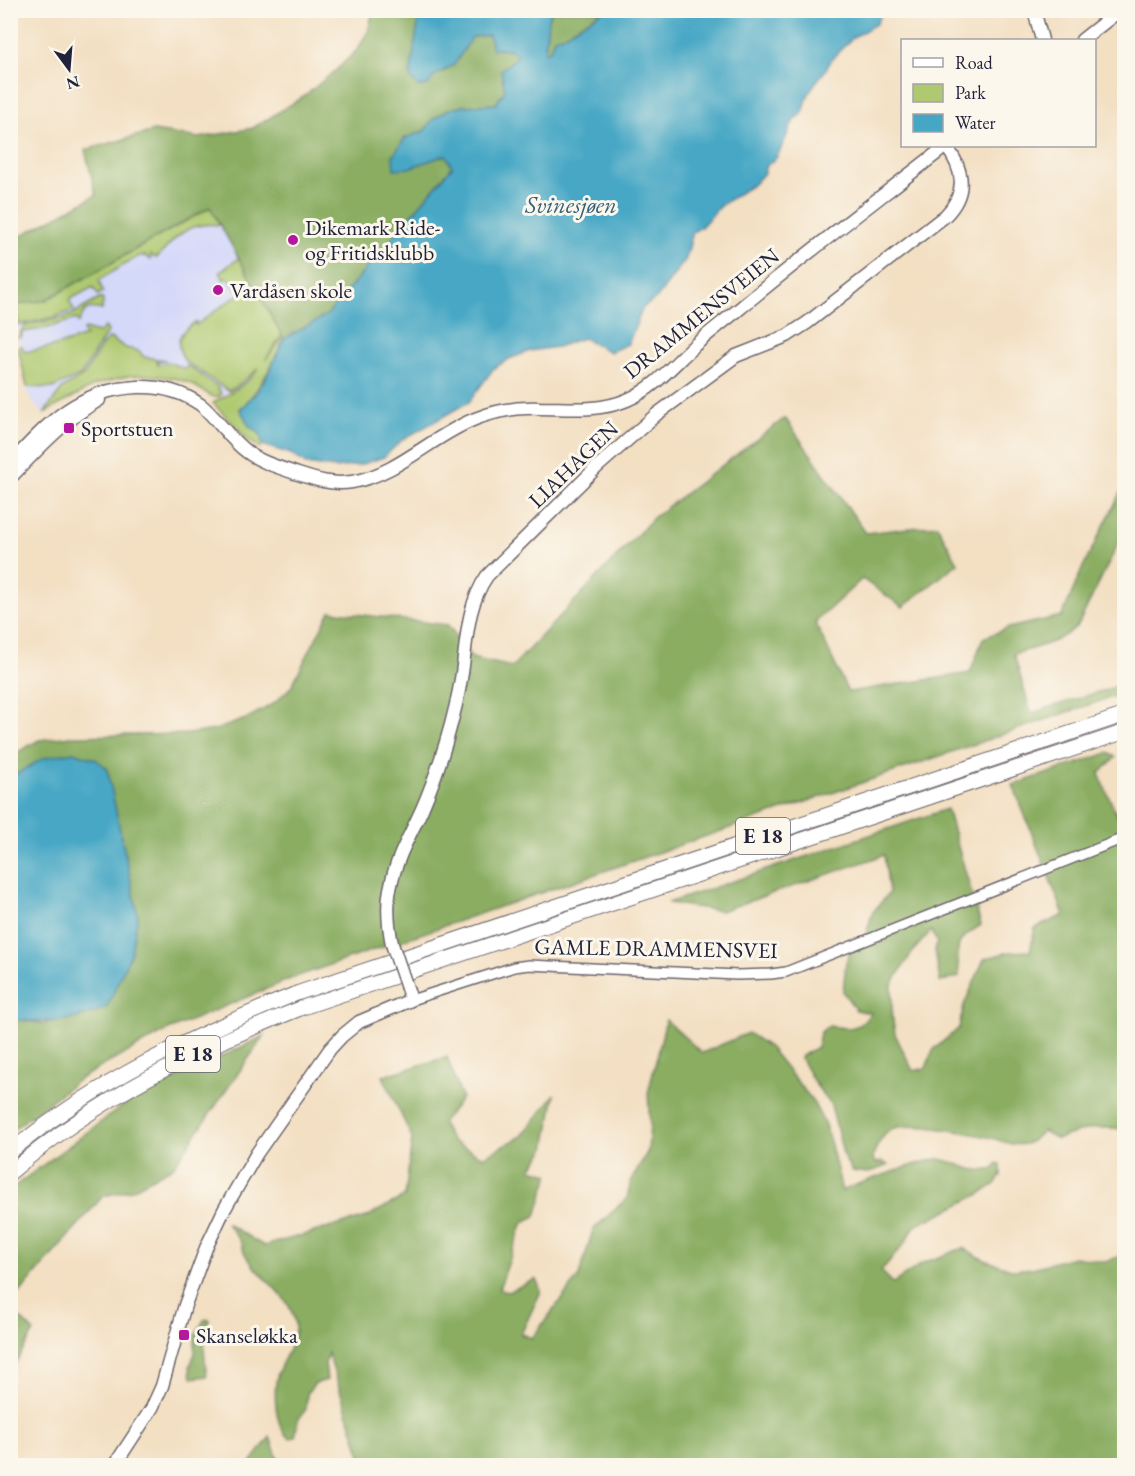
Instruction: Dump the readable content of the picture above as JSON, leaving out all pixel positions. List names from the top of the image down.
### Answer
{
  "streets": {
    "highway": ["E 18"],
    "main road": ["DRAMMENSVEIEN", "LIAHAGEN", "GAMLE DRAMMENSVEI"]
  },
  "crossings": [
    ["LIAHAGEN", "GAMLE DRAMMENSVEI"]
  ],
  "water": ["Svinesjøen"],
  "places": {
    "other": ["Dikemark Ride- og Fritidsklubb", "Vardåsen skole"],
    "transit": ["Sportstuen", "Skanseløkka"]
  },
  "legend": ["Road", "Park", "Water"],
  "north": "bottom"
}
